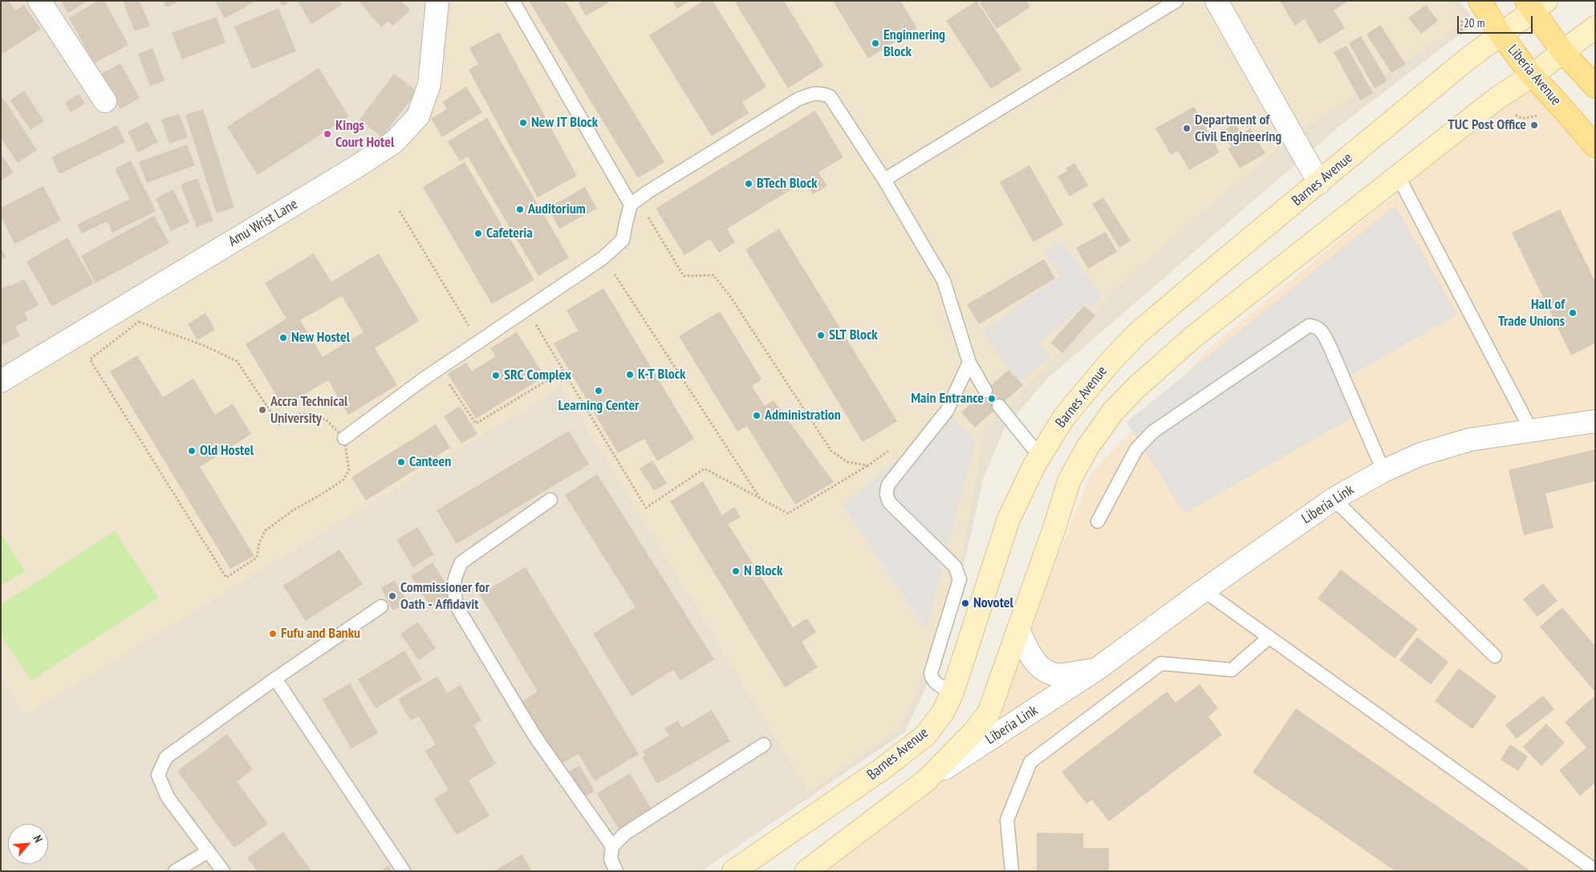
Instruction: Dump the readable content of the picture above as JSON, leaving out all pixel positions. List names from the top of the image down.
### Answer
{
  "streets": {
    "main road": ["Liberia Avenue", "Barnes Avenue"],
    "street": ["Amu Wrist Lane", "Liberia Link"]
  },
  "crossings": [
    ["Liberia Avenue", "Barnes Avenue"]
  ],
  "places": [
    "Enginnering Block",
    "New IT Block",
    "TUC Post Office",
    "Department of Civil Engineering",
    "Kings Court Hotel",
    "BTech Block",
    "Auditorium",
    "Cafeteria",
    "Hall of Trade Unions",
    "SLT Block",
    "New Hostel",
    "K-T Block",
    "SRC Complex",
    "Learning Center",
    "Main Entrance",
    "Accra Technical University",
    "Administration",
    "Old Hostel",
    "Canteen",
    "N Block",
    "Commissioner for Oath - Affidavit",
    "Novotel",
    "Fufu and Banku"
  ],
  "scale_bar": "20 m",
  "north": "top right"
}
